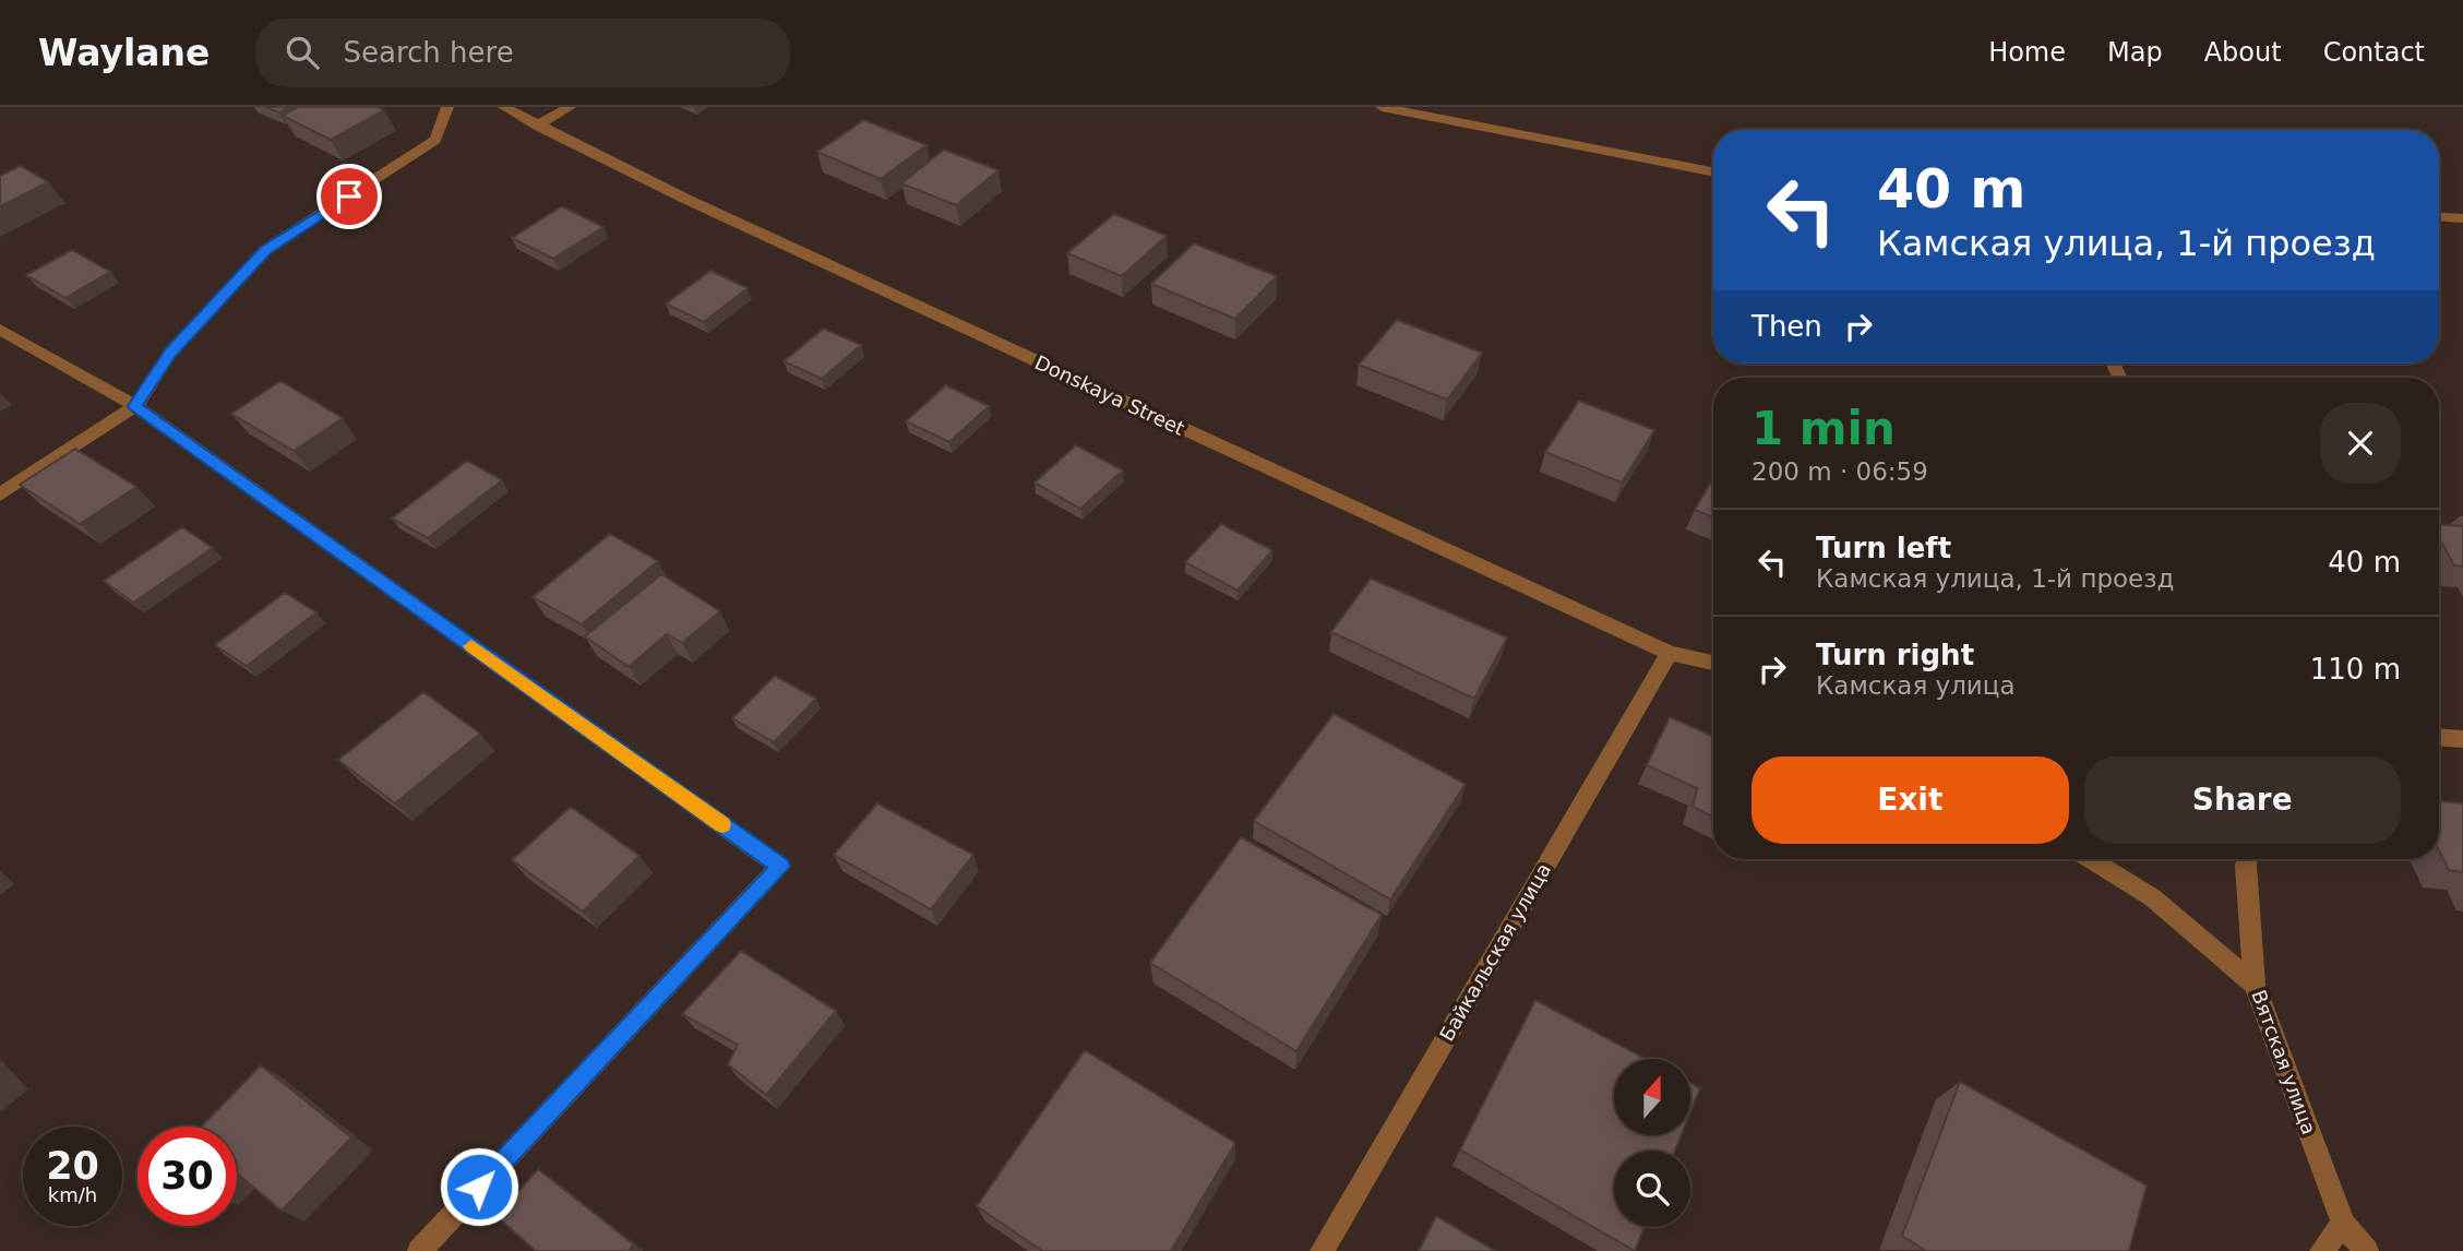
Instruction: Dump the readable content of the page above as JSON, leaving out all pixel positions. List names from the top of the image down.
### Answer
{
  "streets": {
    "street": ["Donskaya Street", "Байкальская улица", "Вятская улица"]
  },
  "crossings": [
    ["Donskaya Street", "Байкальская улица"]
  ],
  "north": "top",
  "page": {
    "header": "Waylane",
    "search": "Search here",
    "nav": [
      "Home",
      "Map",
      "About",
      "Contact"
    ],
    "turn": ["40 m", "Камская улица, 1-й проезд"],
    "then": "Then",
    "heading": ["1 min", "200 m · 06:59"],
    "list": [
      {
        "name": "Turn left",
        "note": "Камская улица, 1-й проезд",
        "value": "40 m"
      },
      {
        "name": "Turn right",
        "note": "Камская улица",
        "value": "110 m"
      }
    ],
    "buttons": ["Exit", "Share"],
    "speed": "20 km/h",
    "limit": "30"
  }
}
